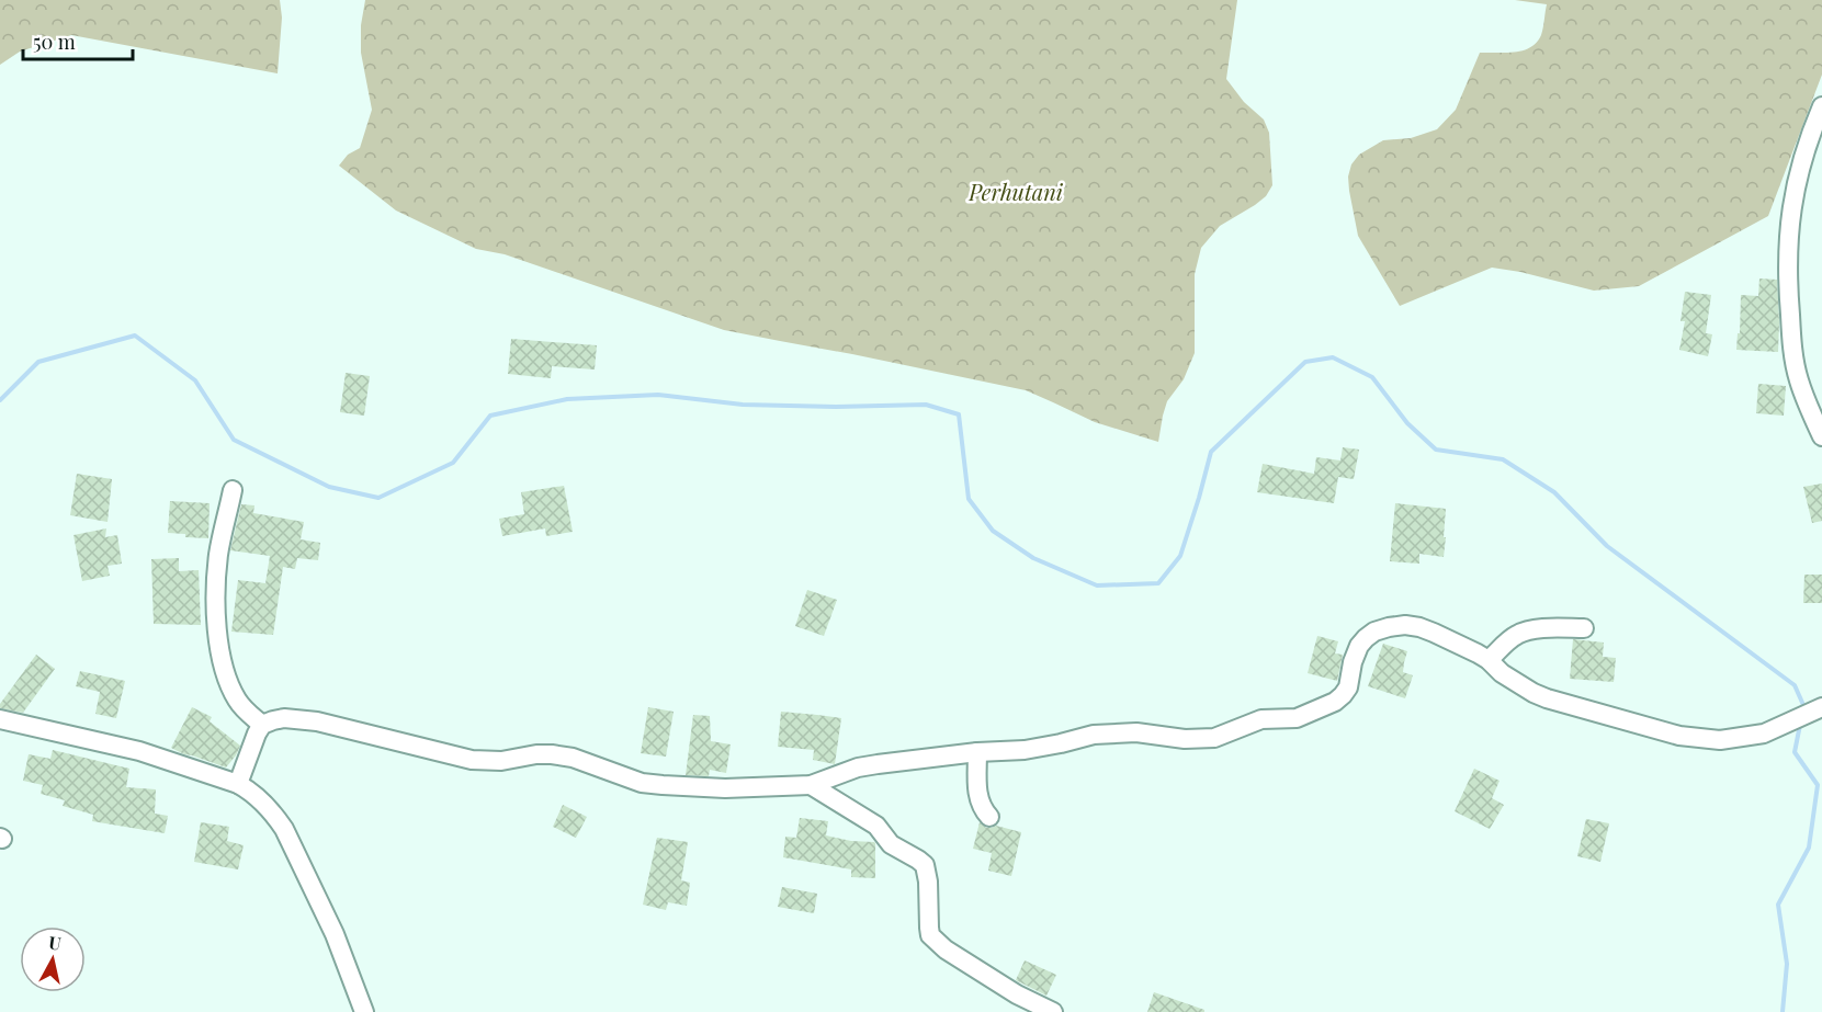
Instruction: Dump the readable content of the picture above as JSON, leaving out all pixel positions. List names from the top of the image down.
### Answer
{
  "parks": ["Perhutani"],
  "scale_bar": "50 m",
  "north": "top"
}
